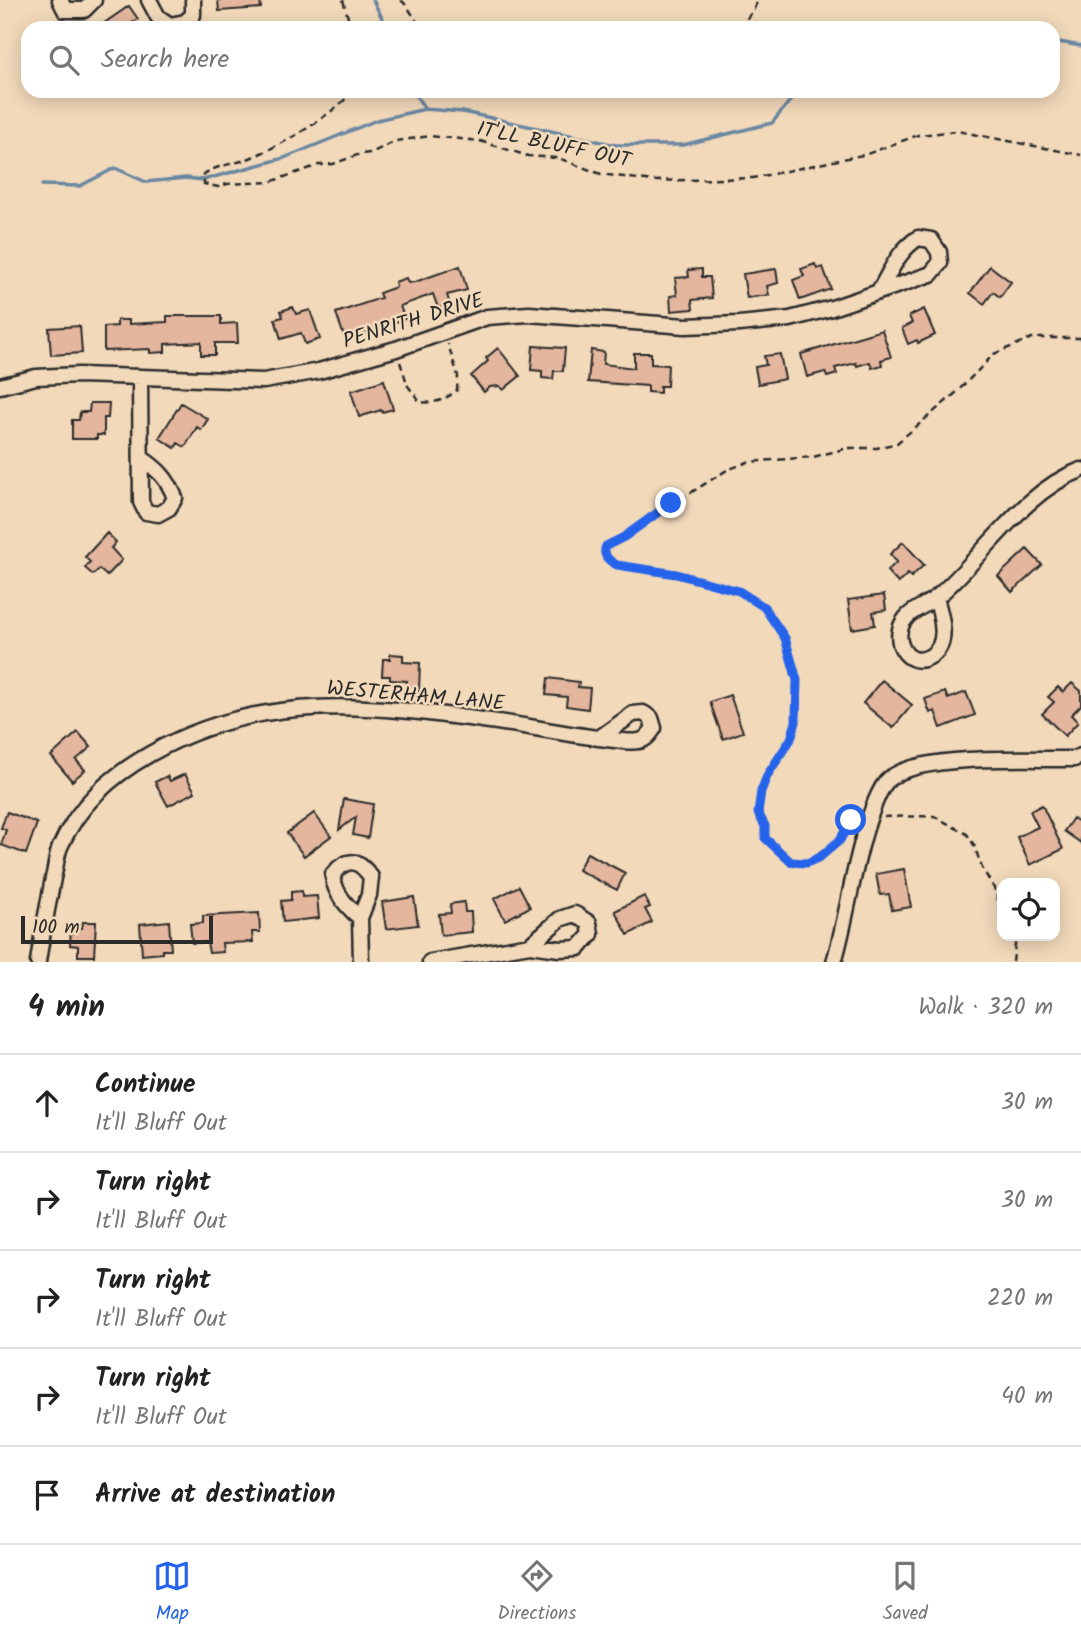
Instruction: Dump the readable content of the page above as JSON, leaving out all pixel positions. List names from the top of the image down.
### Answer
{
  "streets": {
    "street": ["PENRITH DRIVE", "WESTERHAM LANE"],
    "path": ["IT'LL BLUFF OUT"]
  },
  "scale_bar": "100 m",
  "page": {
    "search": "Search here",
    "scale": "100 m",
    "heading": ["4 min", "Walk · 320 m"],
    "list": [
      ["Continue", "It'll Bluff Out", "30 m"],
      ["Turn right", "It'll Bluff Out", "30 m"],
      ["Turn right", "It'll Bluff Out", "220 m"],
      ["Turn right", "It'll Bluff Out", "40 m"],
      "Arrive at destination"
    ],
    "nav": ["Map", "Directions", "Saved"]
  }
}
